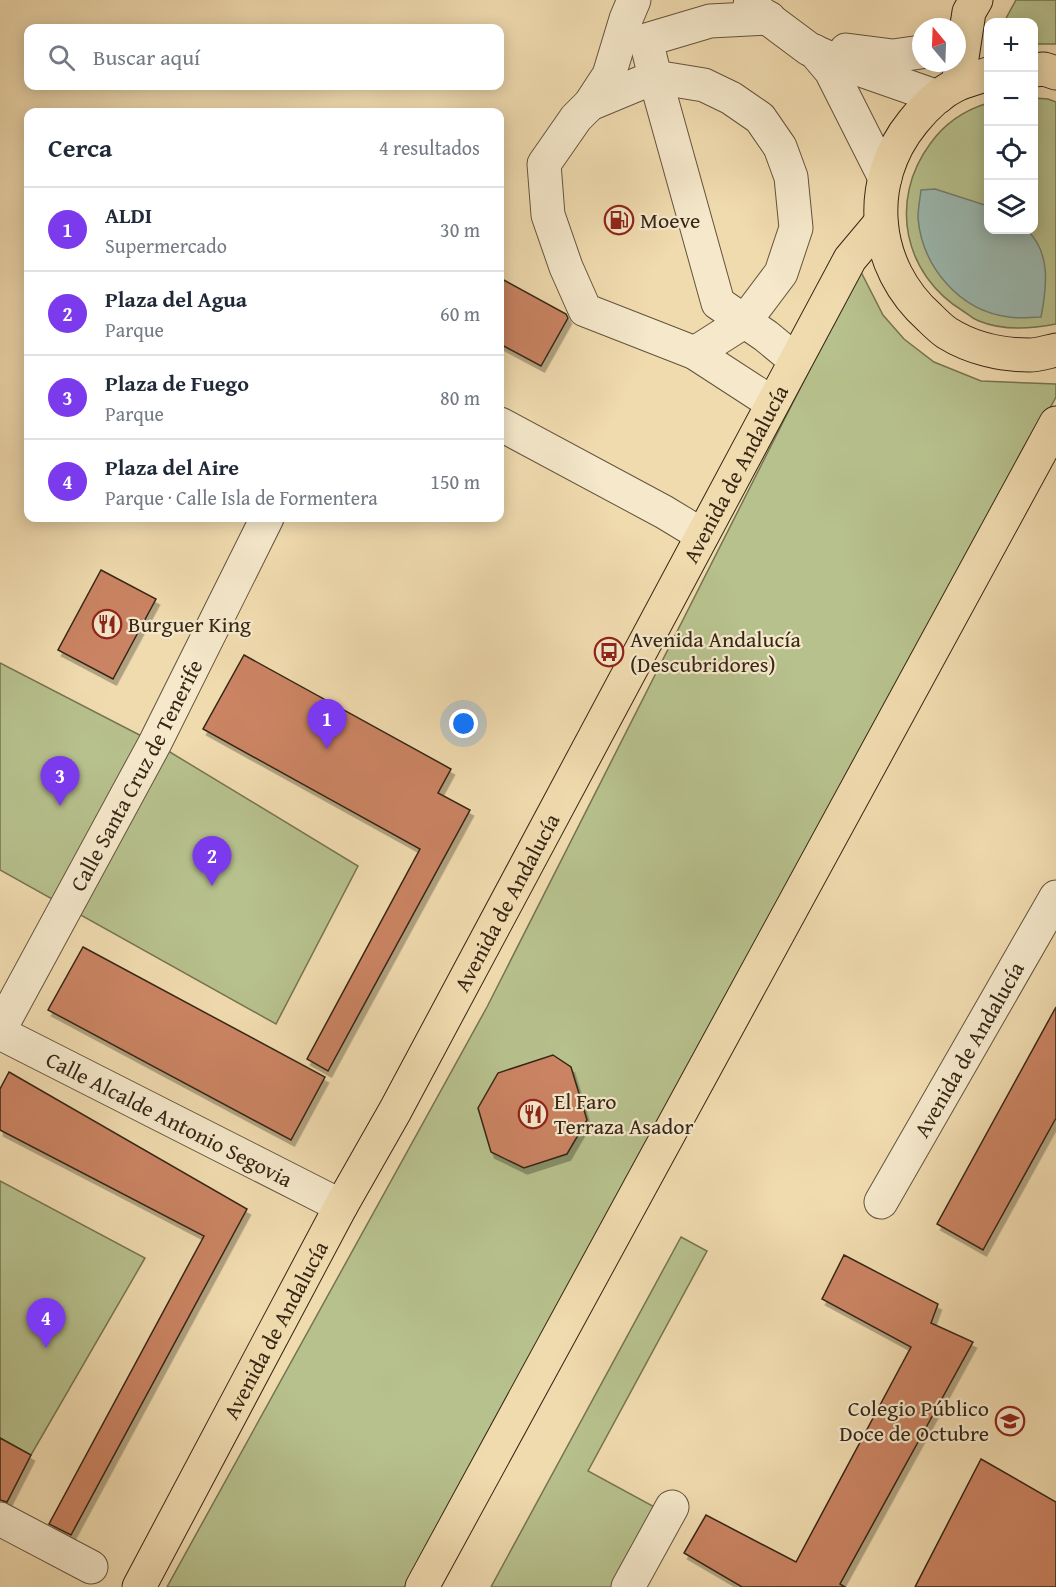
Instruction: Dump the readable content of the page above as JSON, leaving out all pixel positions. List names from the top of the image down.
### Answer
{
  "streets": {
    "main road": ["Avenida de Andalucía"],
    "street": ["Calle Santa Cruz de Tenerife", "Calle Alcalde Antonio Segovia"]
  },
  "crossings": [
    ["Avenida de Andalucía", "Calle Alcalde Antonio Segovia"],
    ["Calle Santa Cruz de Tenerife", "Calle Alcalde Antonio Segovia"]
  ],
  "places": {
    "fuel station": ["Moeve"],
    "restaurant": ["Burguer King", "El Faro Terraza Asador"],
    "bus stop": ["Avenida Andalucía (Descubridores)"],
    "school or university": ["Colegio Público Doce de Octubre"]
  },
  "north": "top",
  "page": {
    "map_buttons": ["+", "−"],
    "search": "Buscar aquí",
    "heading": ["Cerca", "4 resultados"],
    "list": [
      {
        "mark": "1",
        "name": "ALDI",
        "note": "Supermercado",
        "value": "30 m"
      },
      {
        "mark": "2",
        "name": "Plaza del Agua",
        "note": "Parque",
        "value": "60 m"
      },
      {
        "mark": "3",
        "name": "Plaza de Fuego",
        "note": "Parque",
        "value": "80 m"
      },
      {
        "mark": "4",
        "name": "Plaza del Aire",
        "note": "Parque · Calle Isla de Formentera",
        "value": "150 m"
      }
    ],
    "pins": [
      "1",
      "3",
      "2",
      "4"
    ]
  }
}
